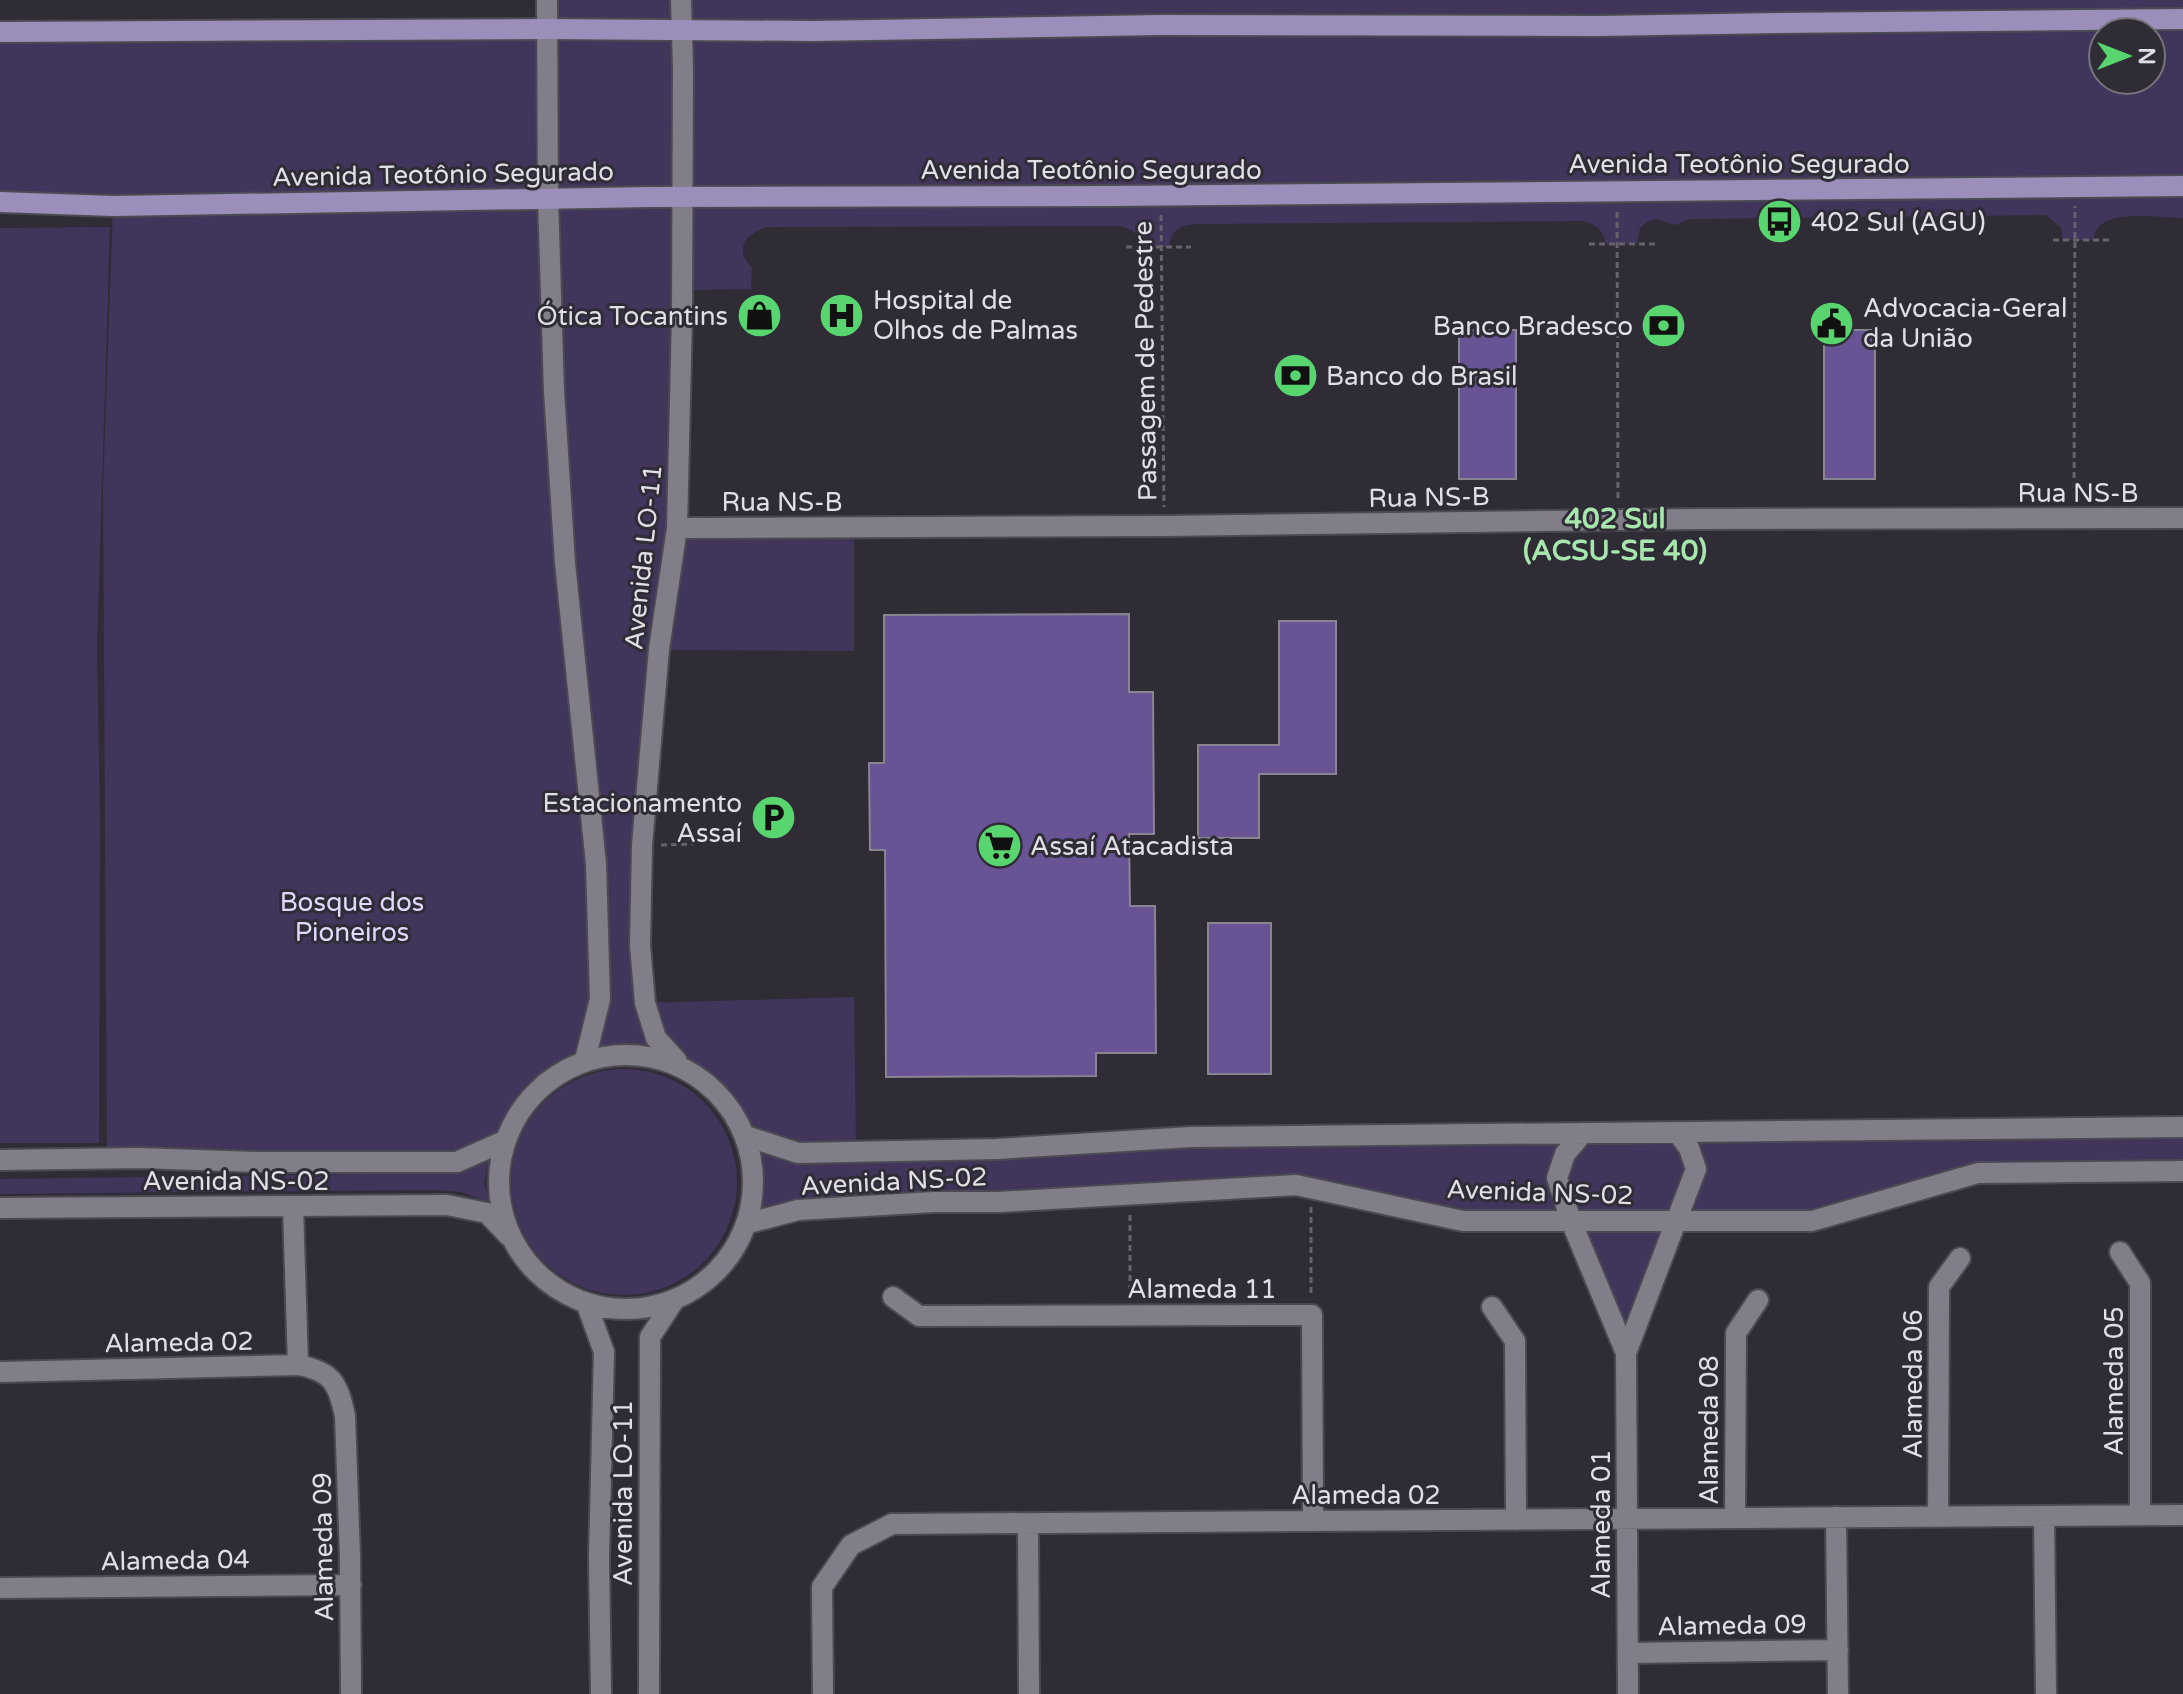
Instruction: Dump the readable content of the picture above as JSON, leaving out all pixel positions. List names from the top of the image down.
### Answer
{
  "streets": {
    "main road": ["Avenida Teotônio Segurado"],
    "street": [
      "Rua NS-B",
      "Avenida LO-11",
      "Avenida NS-02",
      "Alameda 11",
      "Alameda 02",
      "Alameda 05",
      "Alameda 06",
      "Alameda 08",
      "Alameda 01",
      "Alameda 09",
      "Alameda 04"
    ],
    "path": ["Passagem de Pedestre"]
  },
  "crossings": [
    ["Avenida Teotônio Segurado", "Passagem de Pedestre"],
    ["Avenida Teotônio Segurado", "Avenida LO-11"],
    ["Passagem de Pedestre", "Rua NS-B"],
    ["Rua NS-B", "Avenida LO-11"],
    ["Avenida LO-11", "Avenida NS-02"],
    ["Avenida NS-02", "Alameda 01"],
    ["Alameda 11", "Alameda 02"],
    ["Alameda 02", "Alameda 05"],
    ["Alameda 02", "Alameda 06"],
    ["Alameda 02", "Alameda 08"],
    ["Alameda 02", "Alameda 01"],
    ["Alameda 02", "Alameda 09"],
    ["Alameda 01", "Alameda 09"],
    ["Alameda 09", "Alameda 04"]
  ],
  "districts": ["402 Sul (ACSU-SE 40)"],
  "parks": ["Bosque dos Pioneiros"],
  "places": {
    "bus stop": ["402 Sul (AGU)"],
    "hospital": ["Hospital de Olhos de Palmas"],
    "shop": ["Ótica Tocantins"],
    "public building": ["Advocacia-Geral da União"],
    "bank": ["Banco Bradesco", "Banco do Brasil"],
    "parking": ["Estacionamento Assaí"],
    "supermarket": ["Assaí Atacadista"]
  },
  "north": "right"
}
